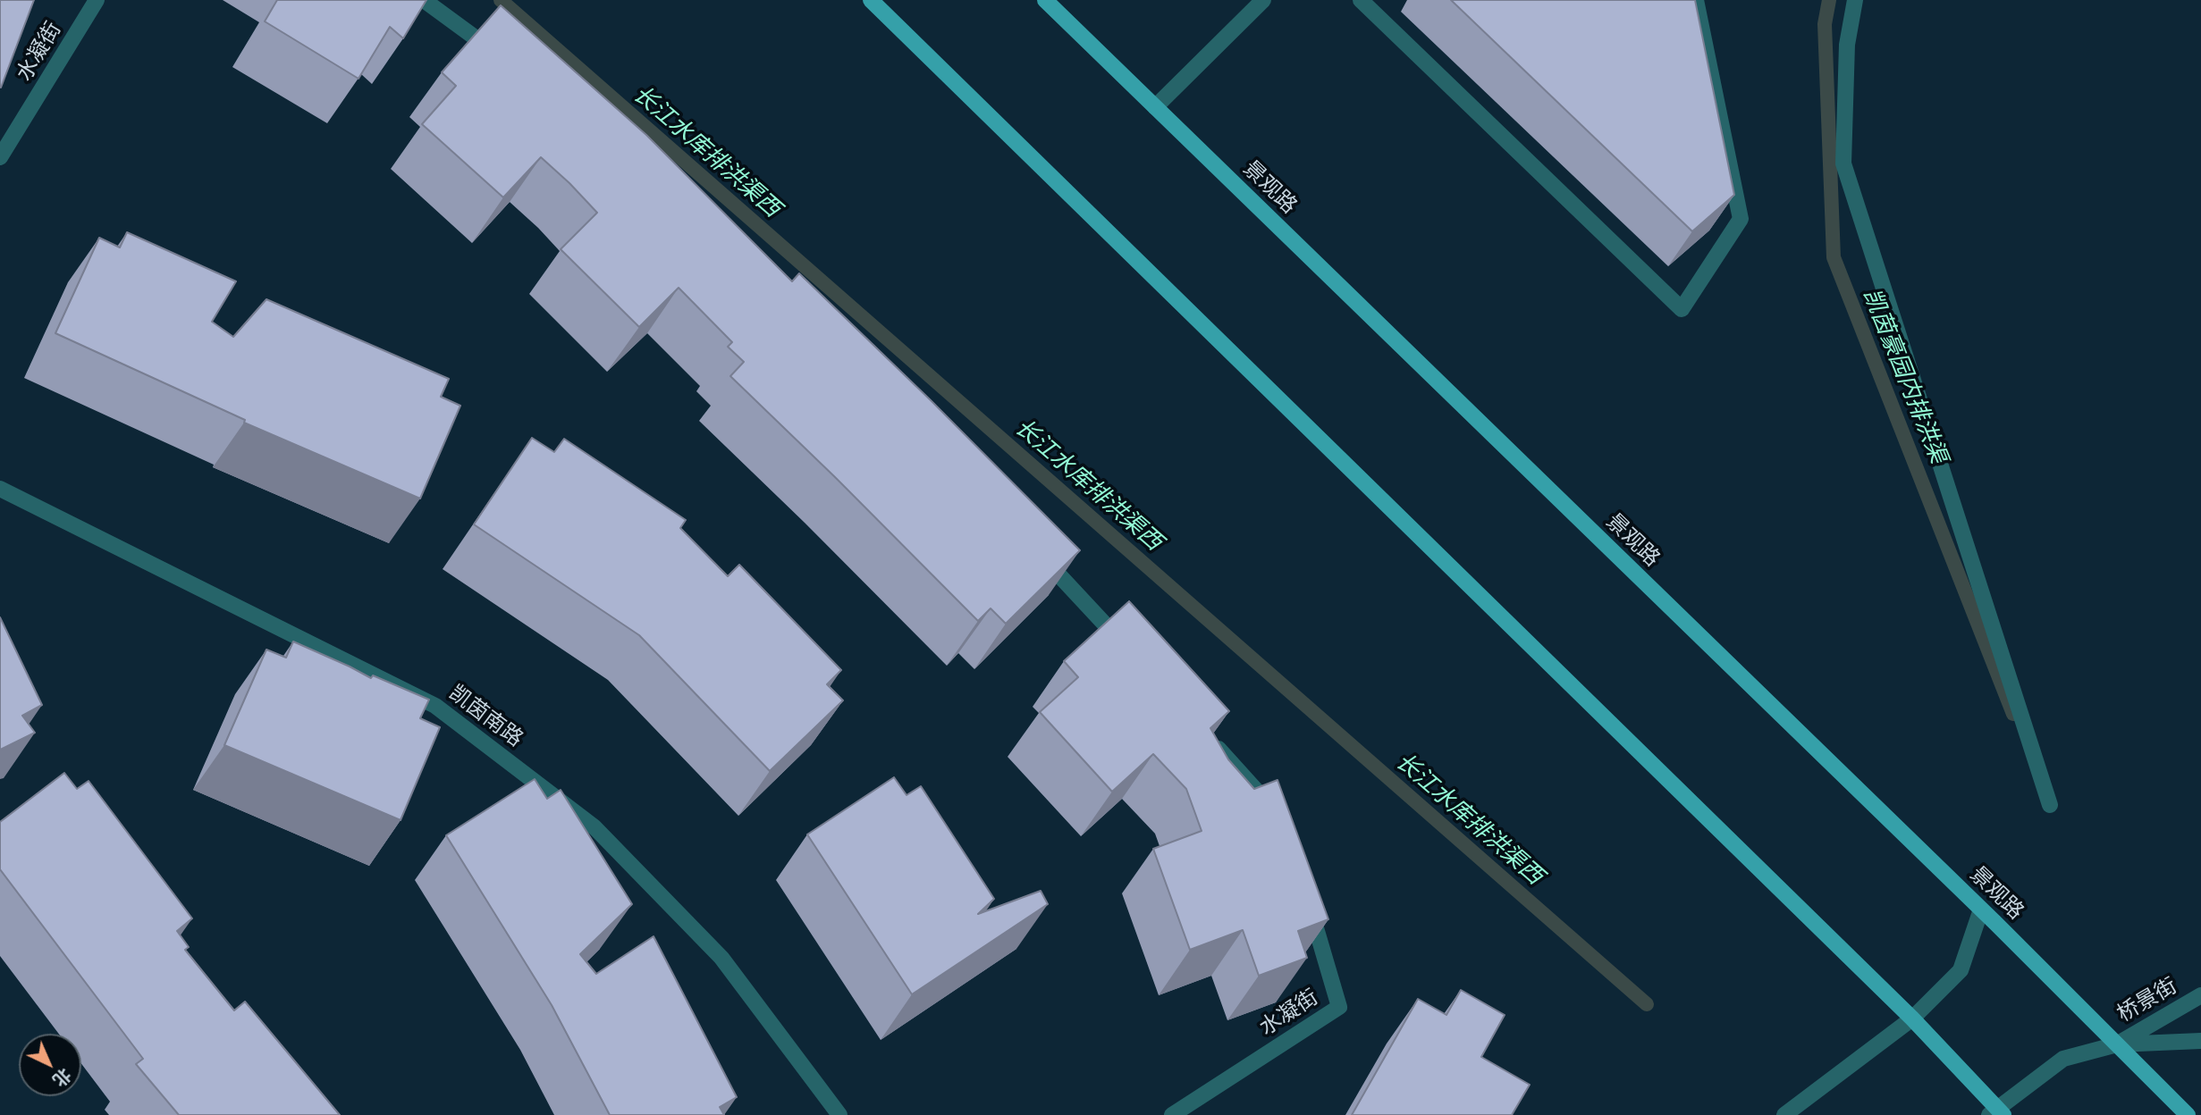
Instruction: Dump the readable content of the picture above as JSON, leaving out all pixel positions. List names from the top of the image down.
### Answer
{
  "streets": {
    "main road": ["景观路"],
    "street": ["水凝街", "凯茵南路", "桥景街"]
  },
  "crossings": [
    ["景观路", "桥景街"]
  ],
  "water": ["长江水库排洪渠西", "凯茵豪园内排洪渠"],
  "north": "bottom right"
}
